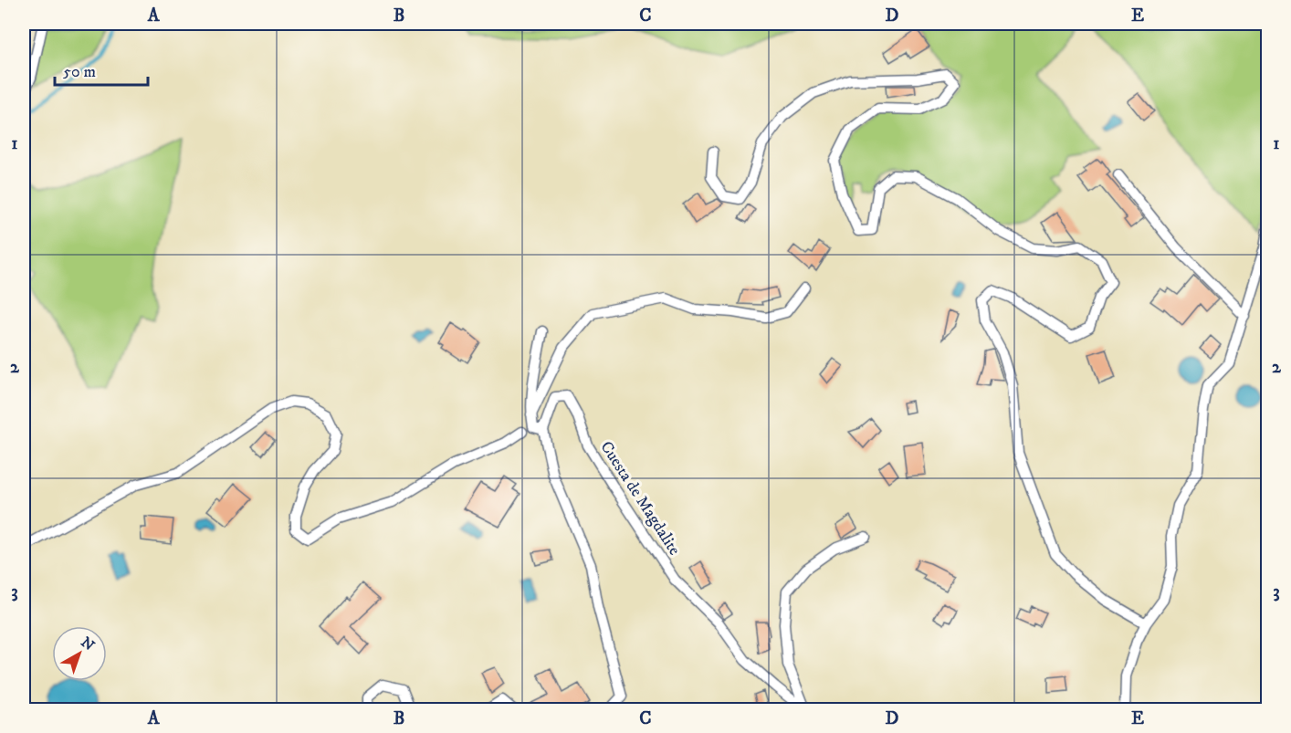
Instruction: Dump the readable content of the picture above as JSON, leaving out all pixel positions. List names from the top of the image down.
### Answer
{
  "streets": {
    "street": ["Cuesta de Magdalite"]
  },
  "scale_bar": "50 m",
  "north": "top right",
  "grid": {
    "columns": [
      "A",
      "B",
      "C",
      "D",
      "E"
    ],
    "rows": ["1", "2", "3"]
  }
}
